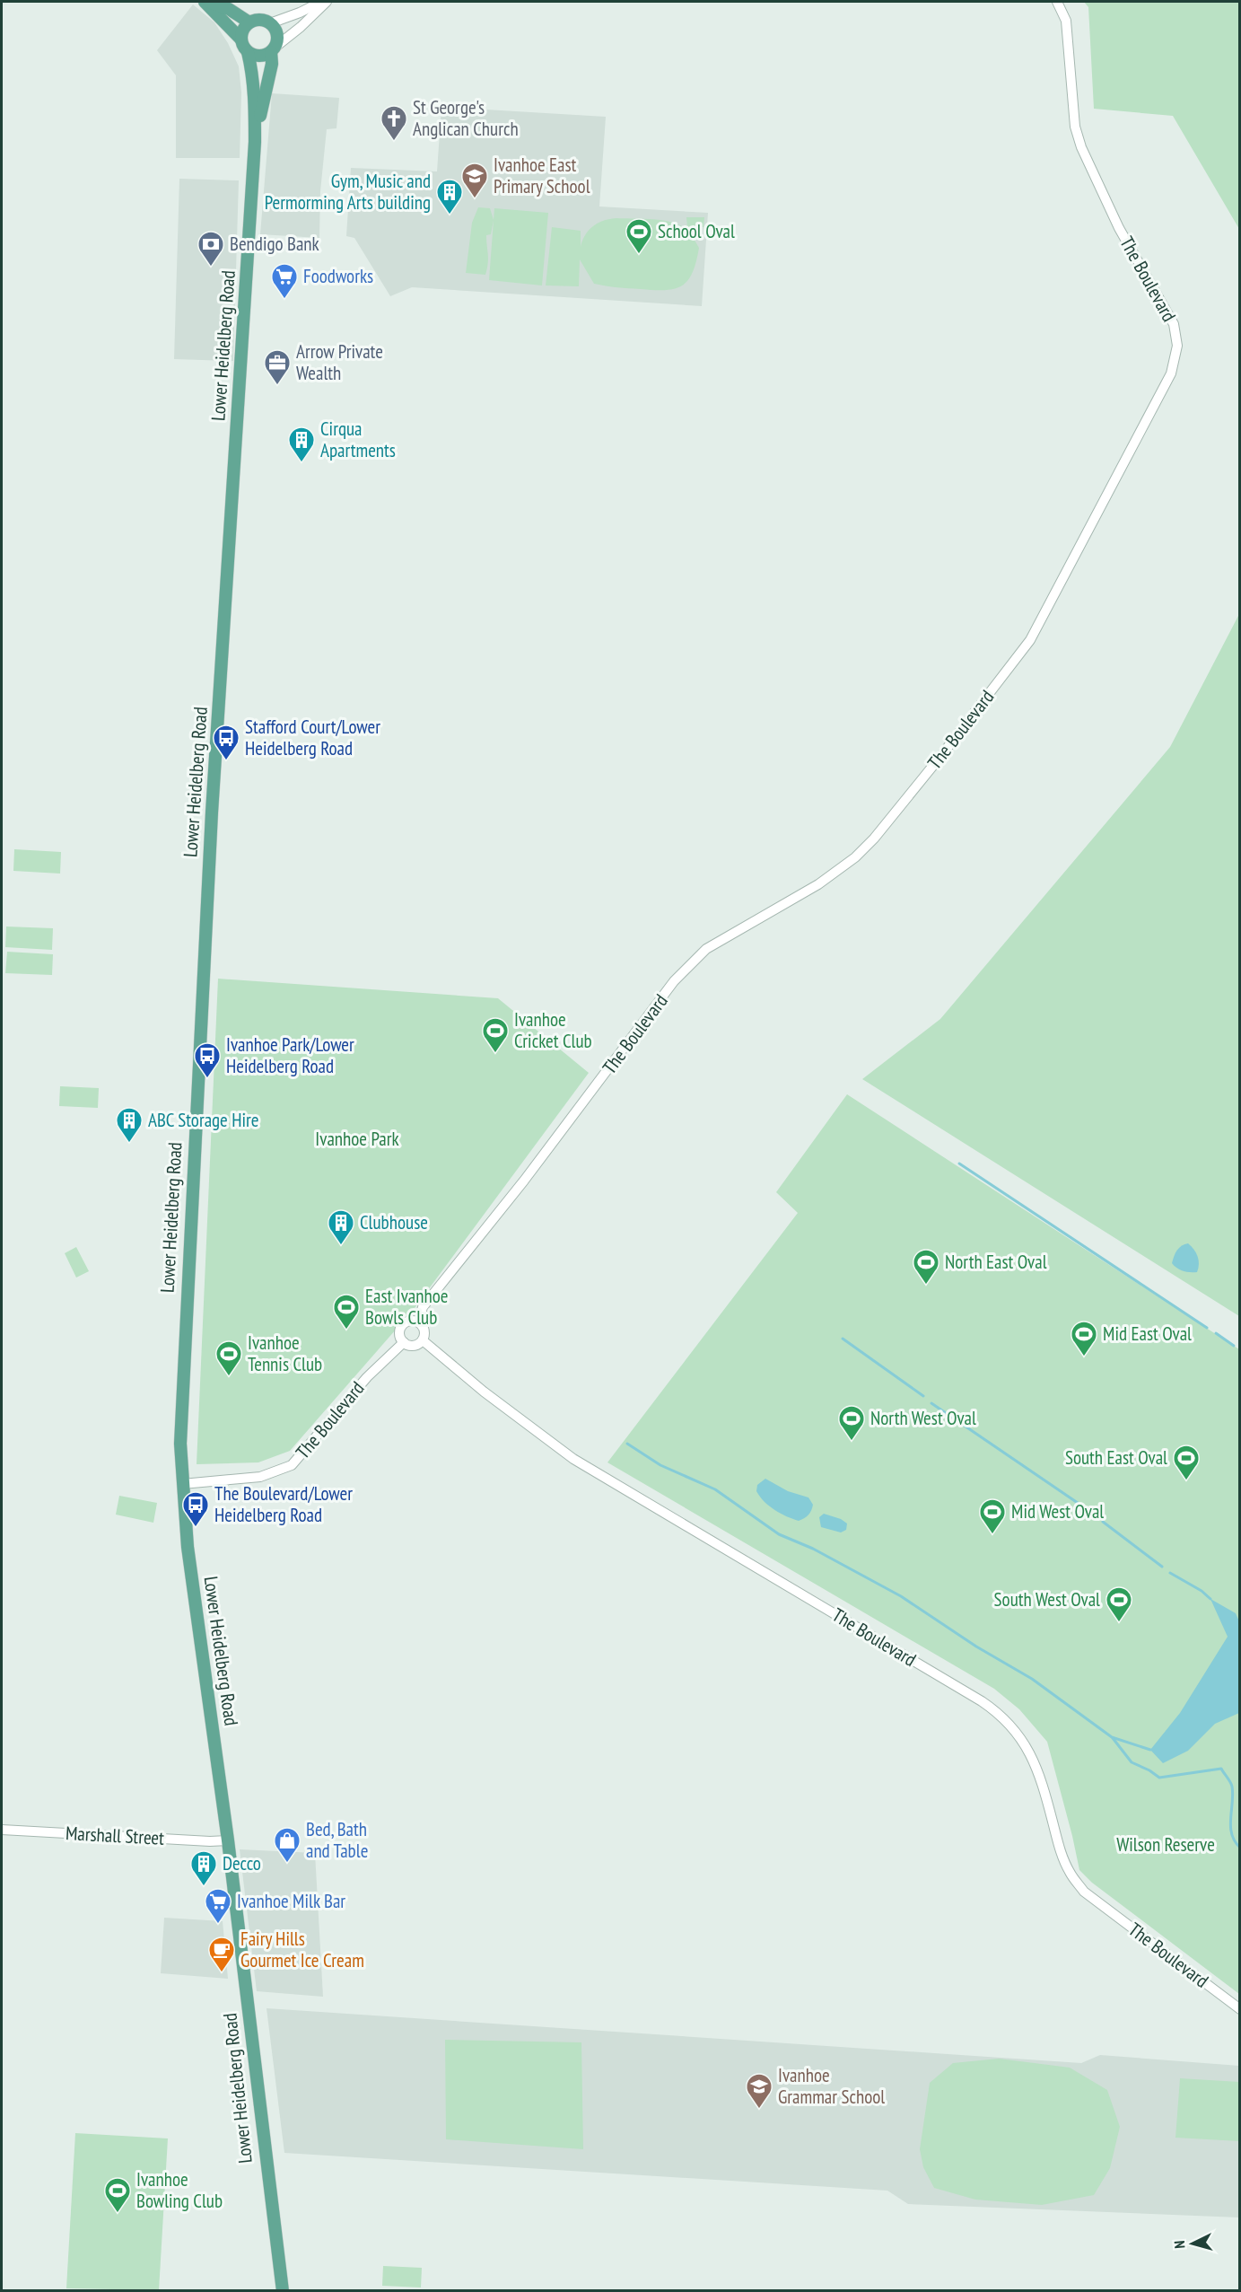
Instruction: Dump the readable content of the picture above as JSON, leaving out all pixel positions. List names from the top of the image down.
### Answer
{
  "streets": {
    "main road": ["Lower Heidelberg Road"],
    "street": ["The Boulevard", "Marshall Street"]
  },
  "crossings": [
    ["The Boulevard", "Lower Heidelberg Road"],
    ["Lower Heidelberg Road", "Marshall Street"]
  ],
  "parks": ["Ivanhoe Park", "Wilson Reserve"],
  "places": {
    "church": ["St George's Anglican Church"],
    "school or university": ["Ivanhoe East Primary School", "Ivanhoe Grammar School"],
    "building": [
      "Gym, Music and Permorming Arts building",
      "Cirqua Apartments",
      "ABC Storage Hire",
      "Clubhouse",
      "Decco"
    ],
    "sports": [
      "School Oval",
      "Ivanhoe Cricket Club",
      "North East Oval",
      "East Ivanhoe Bowls Club",
      "Mid East Oval",
      "Ivanhoe Tennis Club",
      "North West Oval",
      "South East Oval",
      "Mid West Oval",
      "South West Oval",
      "Ivanhoe Bowling Club"
    ],
    "bank": ["Bendigo Bank"],
    "supermarket": ["Foodworks", "Ivanhoe Milk Bar"],
    "office": ["Arrow Private Wealth"],
    "bus stop": ["Stafford Court/Lower Heidelberg Road", "Ivanhoe Park/Lower Heidelberg Road", "The Boulevard/Lower Heidelberg Road"],
    "shop": ["Bed, Bath and Table"],
    "cafe": ["Fairy Hills Gourmet Ice Cream"]
  },
  "north": "left"
}
